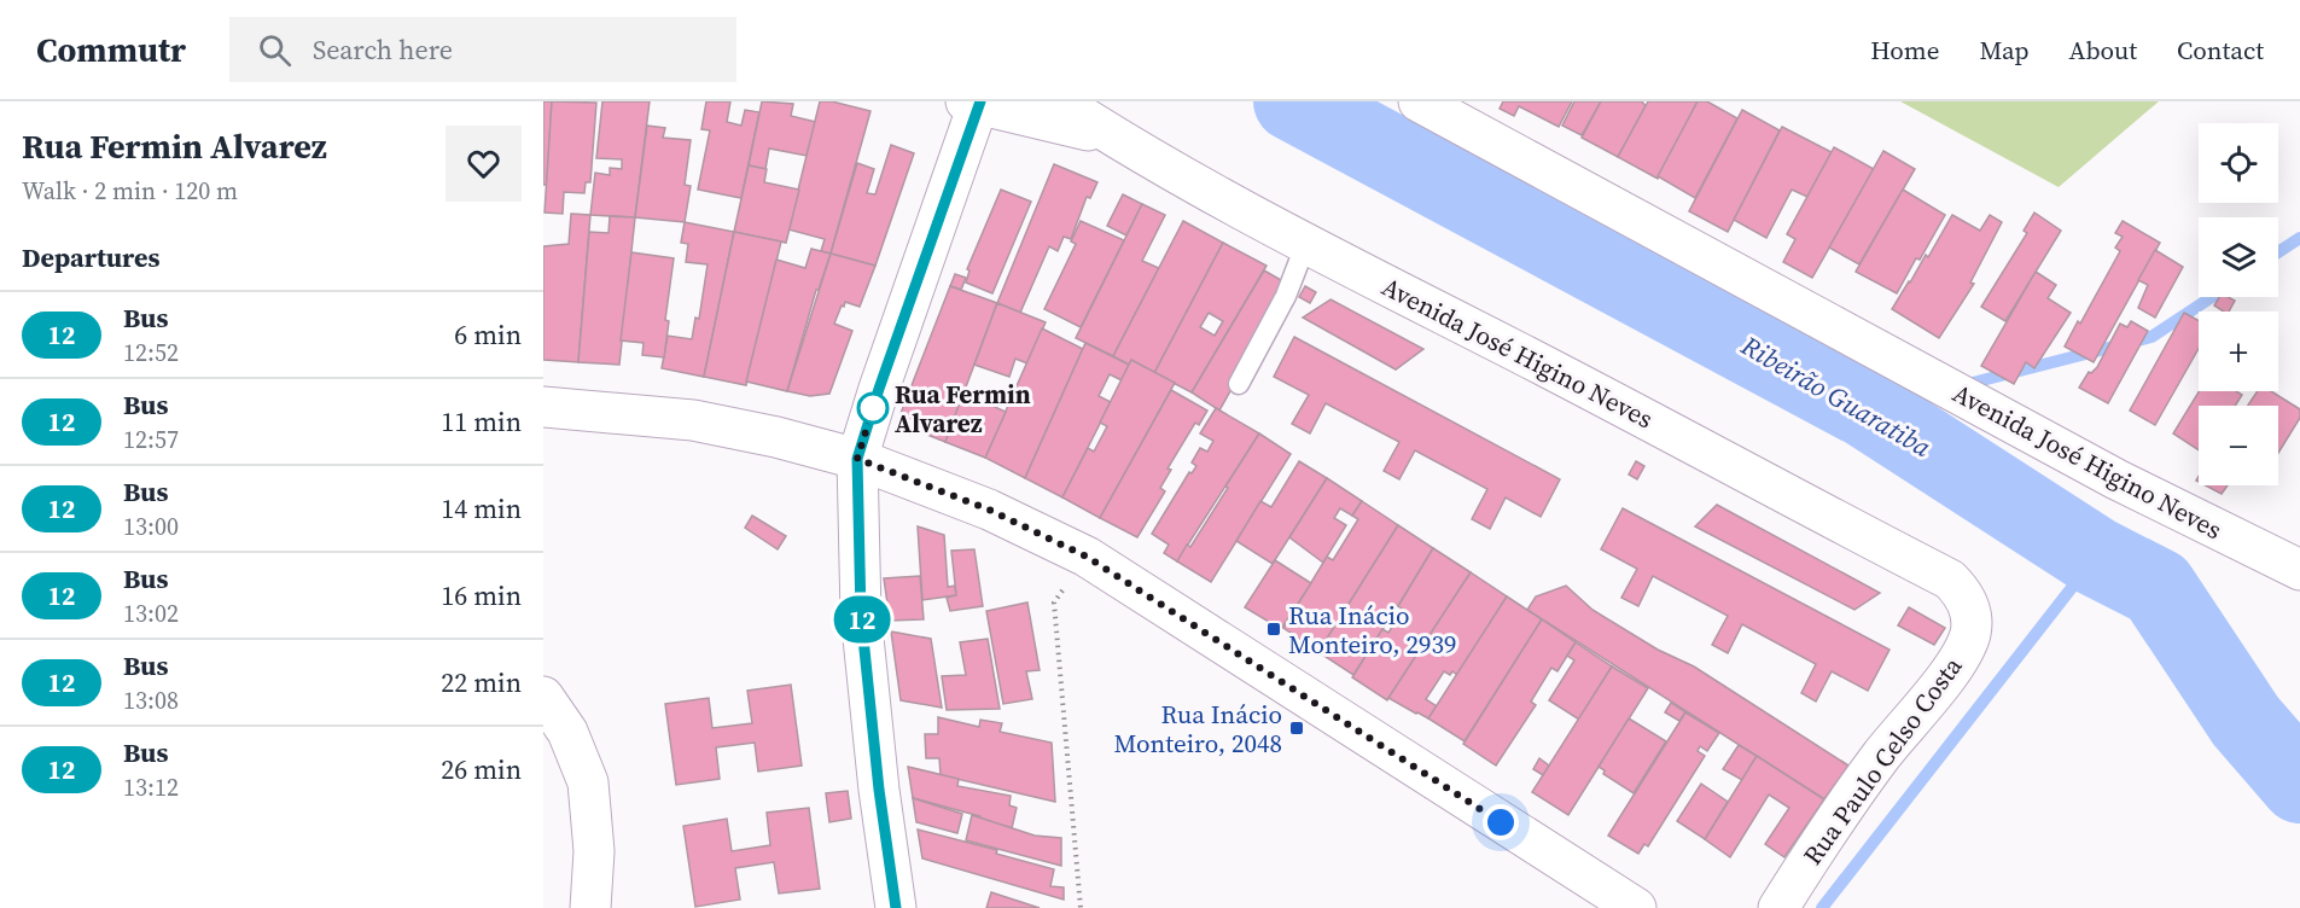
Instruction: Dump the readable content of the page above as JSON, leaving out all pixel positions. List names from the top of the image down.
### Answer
{
  "streets": {
    "street": ["Avenida José Higino Neves", "Rua Paulo Celso Costa"]
  },
  "crossings": [
    ["Avenida José Higino Neves", "Rua Paulo Celso Costa"]
  ],
  "water": ["Ribeirão Guaratiba"],
  "places": {
    "other": ["Rua Fermin Alvarez"],
    "transit": ["Rua Inácio Monteiro, 2939", "Rua Inácio Monteiro, 2048"]
  },
  "lines": ["bus line 12"],
  "page": {
    "header": "Commutr",
    "search": "Search here",
    "nav": [
      "Home",
      "Map",
      "About",
      "Contact"
    ],
    "heading": [
      ["Rua Fermin Alvarez", "Walk · 2 min · 120 m"],
      "Departures"
    ],
    "on_map": "12",
    "map_buttons": ["+", "−"],
    "list": [
      {
        "mark": "12",
        "name": "Bus",
        "note": "12:52",
        "value": "6 min"
      },
      {
        "mark": "12",
        "name": "Bus",
        "note": "12:57",
        "value": "11 min"
      },
      {
        "mark": "12",
        "name": "Bus",
        "note": "13:00",
        "value": "14 min"
      },
      {
        "mark": "12",
        "name": "Bus",
        "note": "13:02",
        "value": "16 min"
      },
      {
        "mark": "12",
        "name": "Bus",
        "note": "13:08",
        "value": "22 min"
      },
      {
        "mark": "12",
        "name": "Bus",
        "note": "13:12",
        "value": "26 min"
      }
    ]
  }
}
